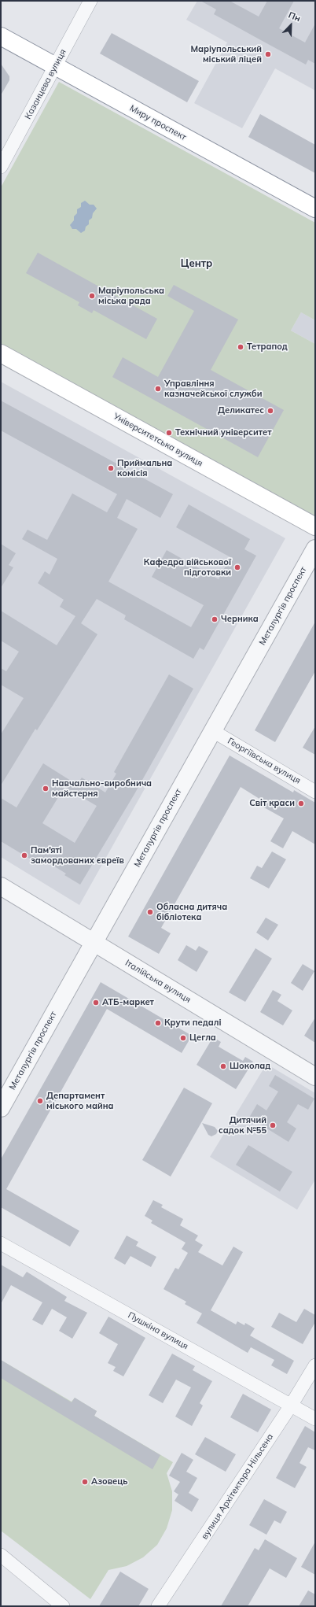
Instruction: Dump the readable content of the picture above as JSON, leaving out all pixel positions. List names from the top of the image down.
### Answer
{
  "streets": {
    "main road": ["Миру проспект", "Університетська вулиця"],
    "street": [
      "Казанцева вулиця",
      "Металургів проспект",
      "Георгіївська вулиця",
      "Італійська вулиця",
      "Пушкіна вулиця",
      "вулиця Архітектора Нільсена"
    ]
  },
  "crossings": [
    ["Казанцева вулиця", "Миру проспект"],
    ["Металургів проспект", "Георгіївська вулиця"],
    ["Металургів проспект", "Італійська вулиця"],
    ["Пушкіна вулиця", "вулиця Архітектора Нільсена"]
  ],
  "districts": ["Центр"],
  "places": [
    "Маріупольський міський ліцей",
    "Маріупольська міська рада",
    "Тетрапод",
    "Управління казначейської служби",
    "Деликатес",
    "Технічний університет",
    "Приймальна комісія",
    "Кафедра військової підготовки",
    "Черника",
    "Навчально-виробнича майстерня",
    "Свiт краси",
    "Пам'яті замордованих євреїв",
    "Обласна дитяча бібліотека",
    "АТБ-маркет",
    "Крути педалі",
    "Цегла",
    "Шоколад",
    "Департамент міського майна",
    "Дитячий садок №55",
    "Азовець"
  ],
  "north": "top right"
}
